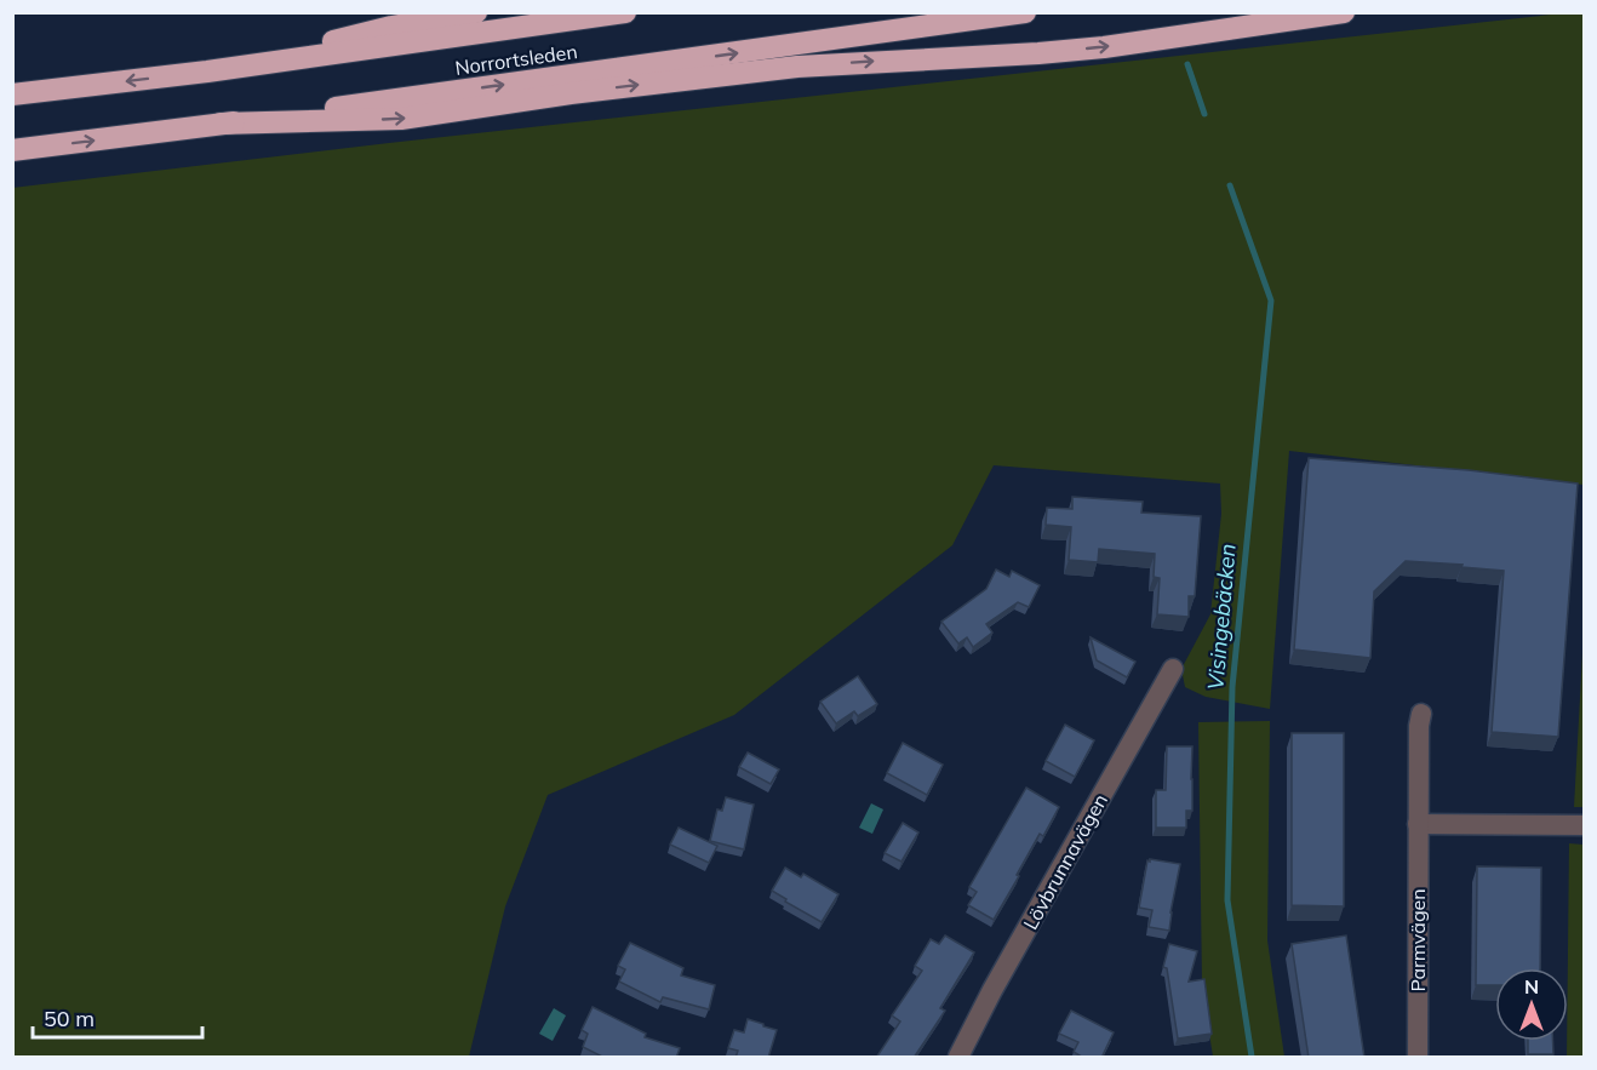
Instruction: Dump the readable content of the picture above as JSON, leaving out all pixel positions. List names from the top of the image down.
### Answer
{
  "streets": {
    "highway": ["Norrortsleden"],
    "street": ["Lövbrunnavägen", "Parmvägen"]
  },
  "water": ["Visingebäcken"],
  "scale_bar": "50 m",
  "north": "top"
}
